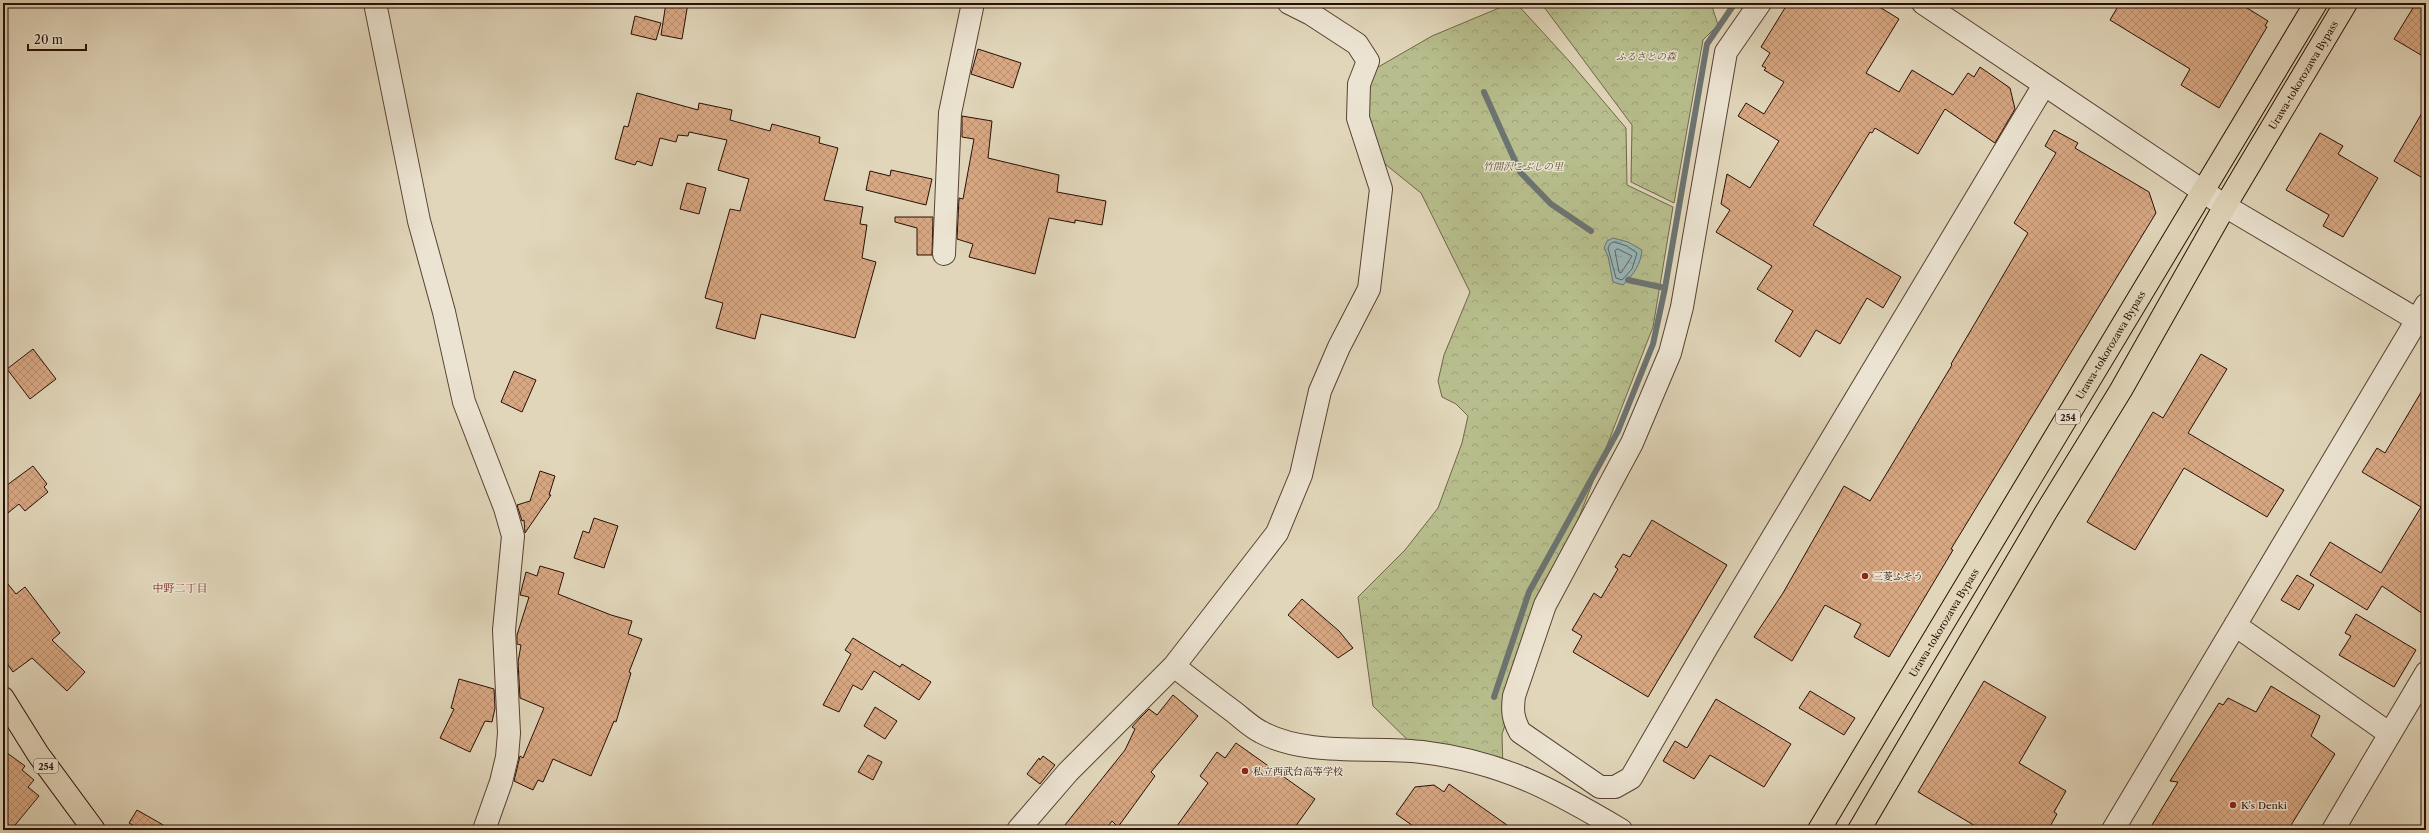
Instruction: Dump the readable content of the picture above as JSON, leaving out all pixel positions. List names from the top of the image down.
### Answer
{
  "streets": {
    "highway": ["Urawa-tokorozawa Bypass", "254"]
  },
  "districts": ["中野二丁目"],
  "parks": ["ふるさとの森", "竹間沢こぶしの里"],
  "places": ["三菱ふそう", "私立西武台高等学校", "K's Denki"],
  "scale_bar": "20 m"
}
